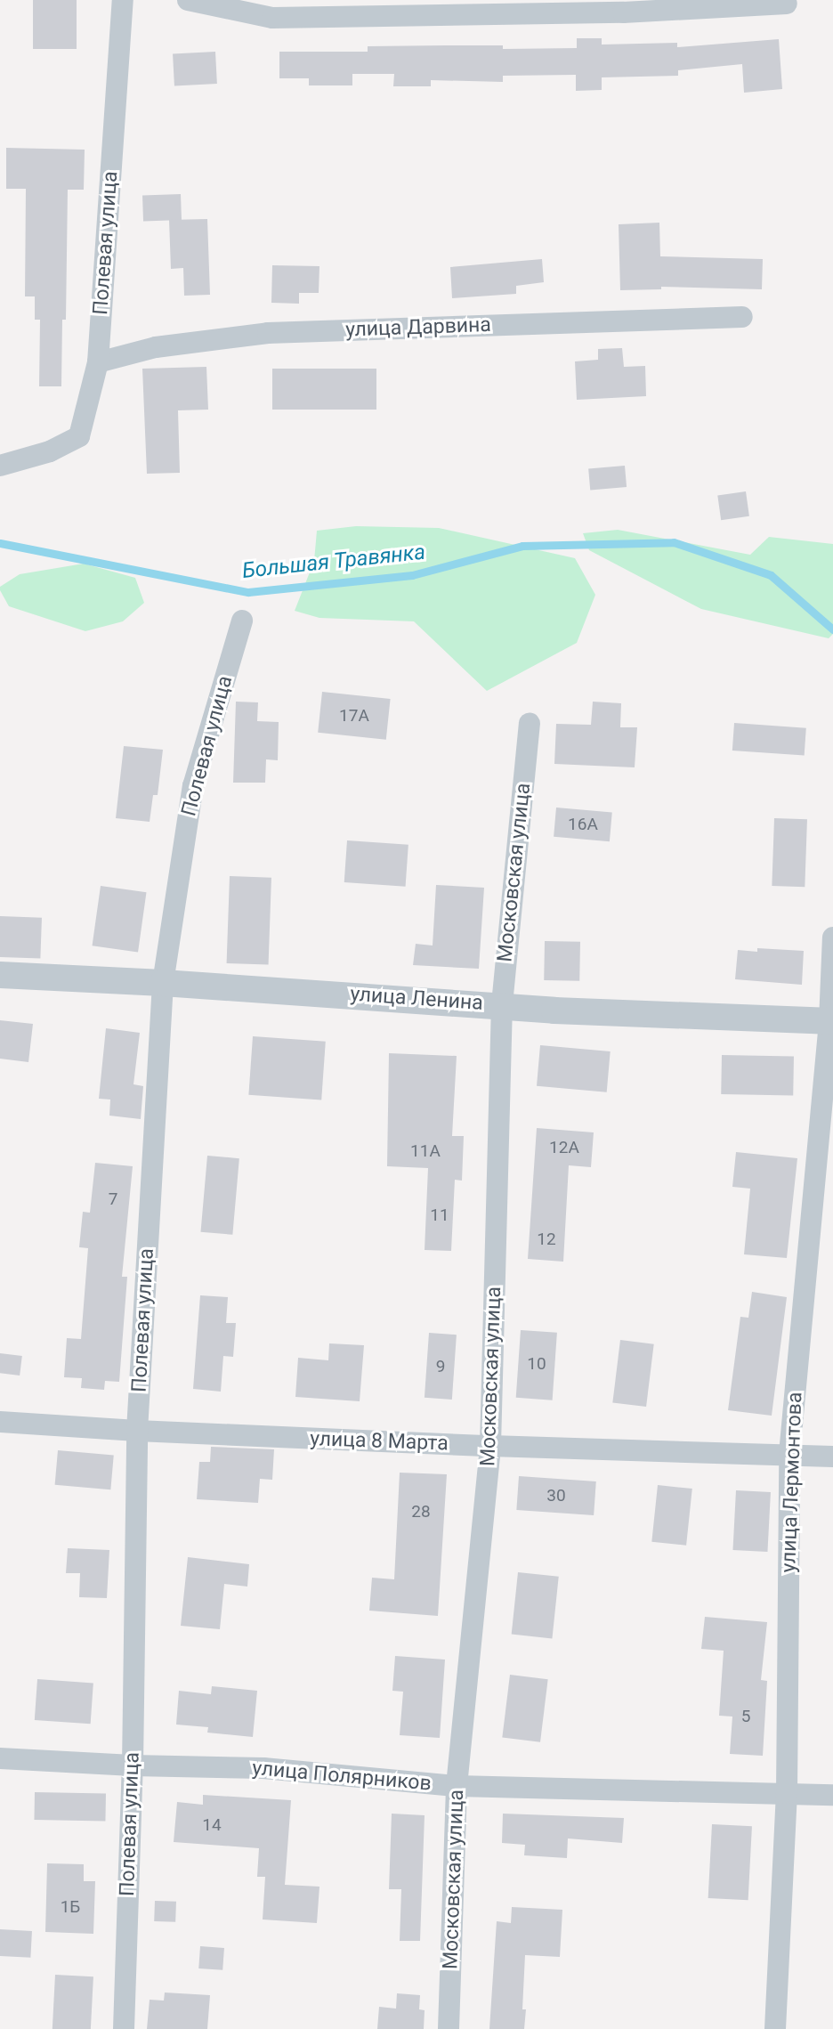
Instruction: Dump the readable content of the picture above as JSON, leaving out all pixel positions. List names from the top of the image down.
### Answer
{
  "streets": {
    "street": [
      "Полевая улица",
      "улица Дарвина",
      "Московская улица",
      "улица Ленина",
      "улица 8 Марта",
      "улица Лермонтова",
      "улица Полярников"
    ]
  },
  "crossings": [
    ["Полевая улица", "улица Дарвина"],
    ["Полевая улица", "улица Ленина"],
    ["Полевая улица", "улица 8 Марта"],
    ["Полевая улица", "улица Полярников"],
    ["Московская улица", "улица Ленина"],
    ["Московская улица", "улица 8 Марта"],
    ["Московская улица", "улица Полярников"],
    ["улица Ленина", "улица Лермонтова"],
    ["улица 8 Марта", "улица Лермонтова"],
    ["улица Лермонтова", "улица Полярников"]
  ],
  "water": ["Большая Травянка"],
  "house_numbers": [
    "17А",
    "16А",
    "12А",
    "11А",
    "7",
    "11",
    "12",
    "10",
    "9",
    "30",
    "28",
    "5",
    "14",
    "1Б"
  ]
}
